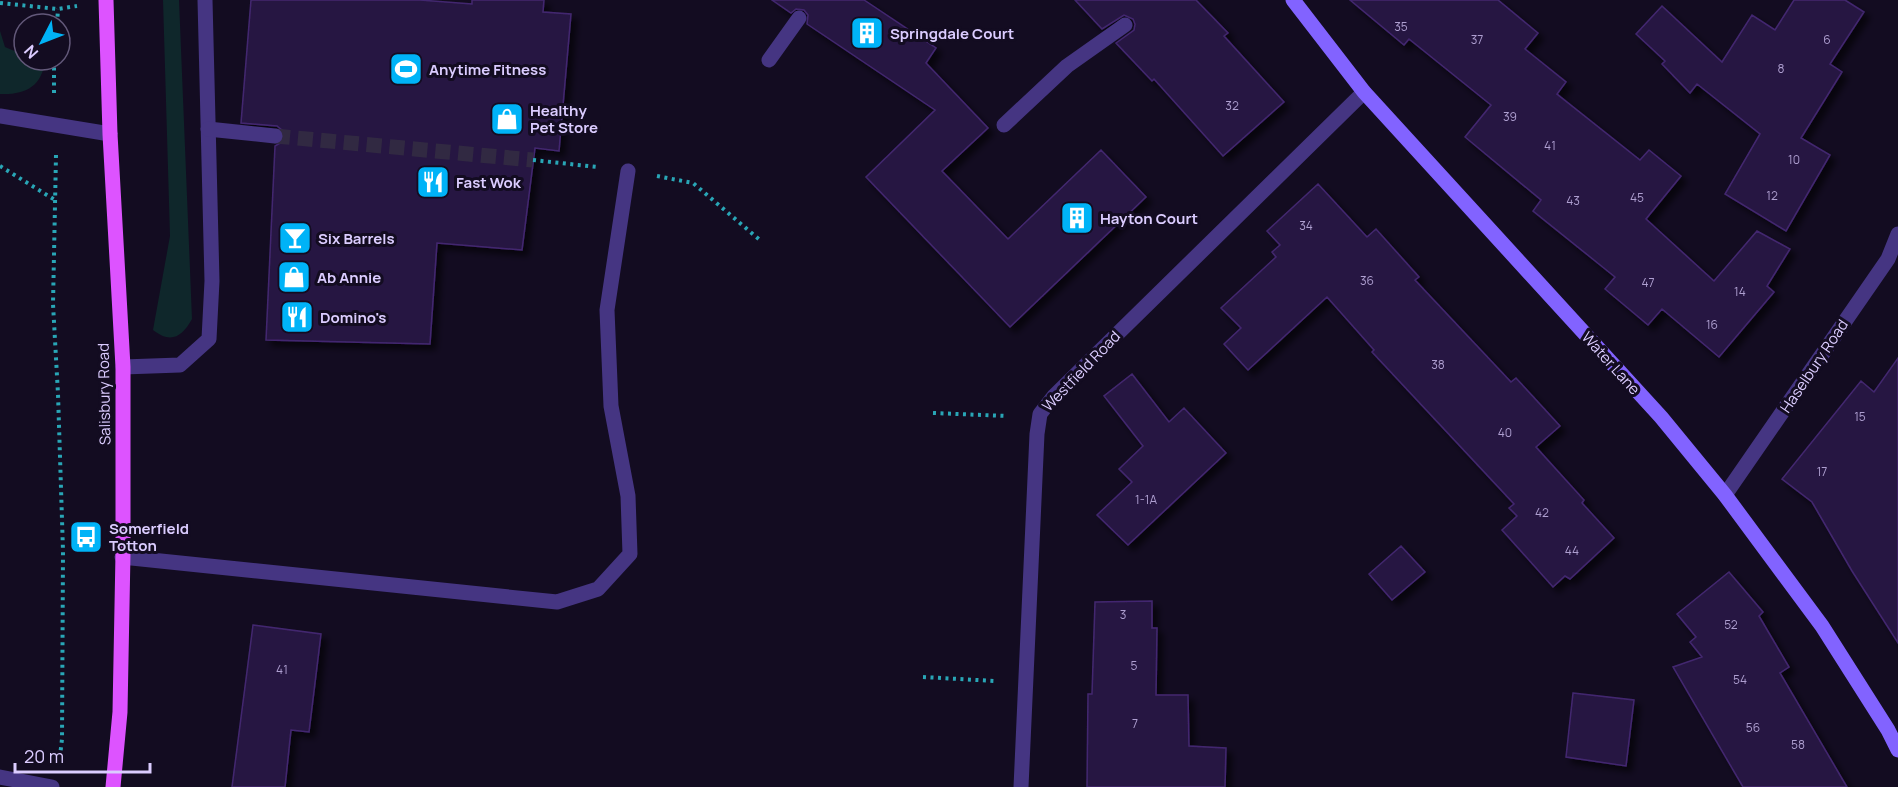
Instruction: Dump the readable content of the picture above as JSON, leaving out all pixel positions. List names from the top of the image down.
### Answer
{
  "streets": {
    "main road": ["Salisbury Road"],
    "street": ["Water Lane", "Haselbury Road", "Westfield Road"]
  },
  "crossings": [
    ["Water Lane", "Haselbury Road"],
    ["Water Lane", "Westfield Road"]
  ],
  "places": {
    "building": ["Springdale Court", "Hayton Court"],
    "sports": ["Anytime Fitness"],
    "shop": ["Healthy Pet Store", "Ab Annie"],
    "restaurant": ["Fast Wok", "Domino's"],
    "bar": ["Six Barrels"],
    "bus stop": ["Somerfield Totton"]
  },
  "house_numbers": [
    "35",
    "37",
    "6",
    "8",
    "32",
    "39",
    "41",
    "10",
    "12",
    "45",
    "43",
    "34",
    "36",
    "47",
    "14",
    "16",
    "38",
    "15",
    "40",
    "17",
    "1-1A",
    "42",
    "44",
    "3",
    "52",
    "5",
    "41",
    "54",
    "7",
    "56",
    "58"
  ],
  "scale_bar": "20 m",
  "north": "bottom left"
}
